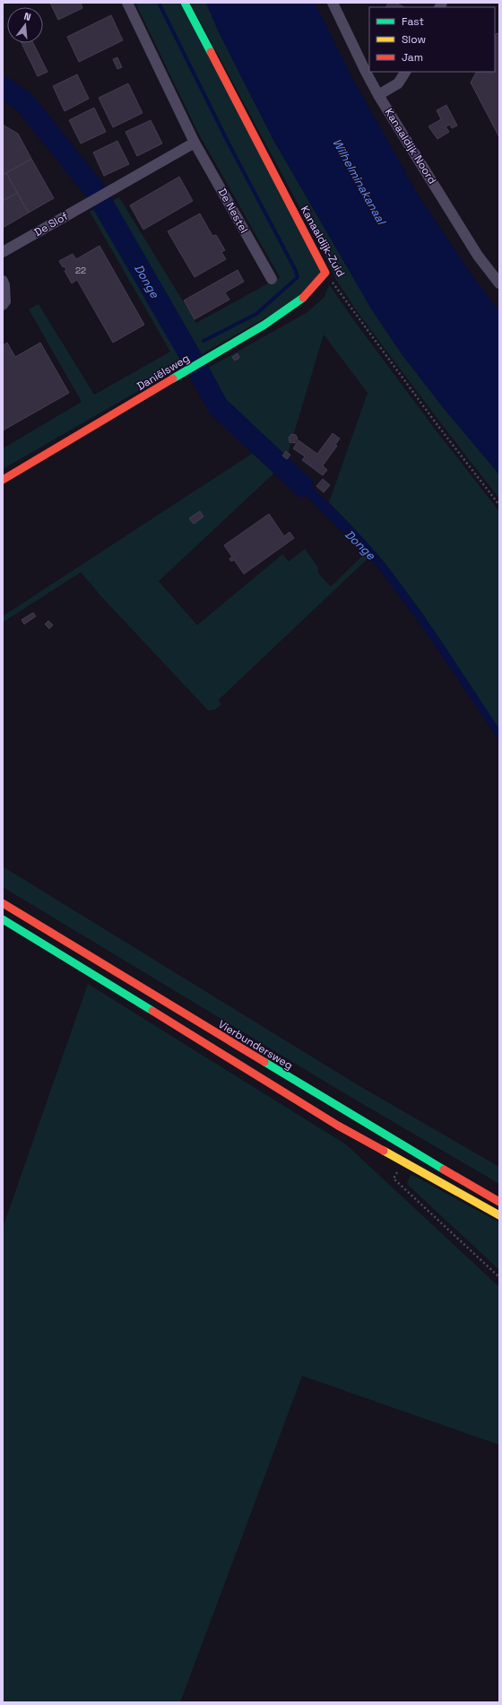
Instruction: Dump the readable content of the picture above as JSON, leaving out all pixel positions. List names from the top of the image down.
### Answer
{
  "streets": {
    "street": [
      "Kanaaldijk Noord",
      "De Nestel",
      "De Slof",
      "Kanaaldijk-Zuid",
      "Daniëlsweg",
      "Vierbundersweg"
    ]
  },
  "crossings": [
    ["De Nestel", "De Slof"],
    ["Kanaaldijk-Zuid", "Daniëlsweg"]
  ],
  "water": ["Wilhelminakanaal", "Donge"],
  "house_numbers": ["22"],
  "legend": ["Fast", "Slow", "Jam"],
  "north": "top"
}
